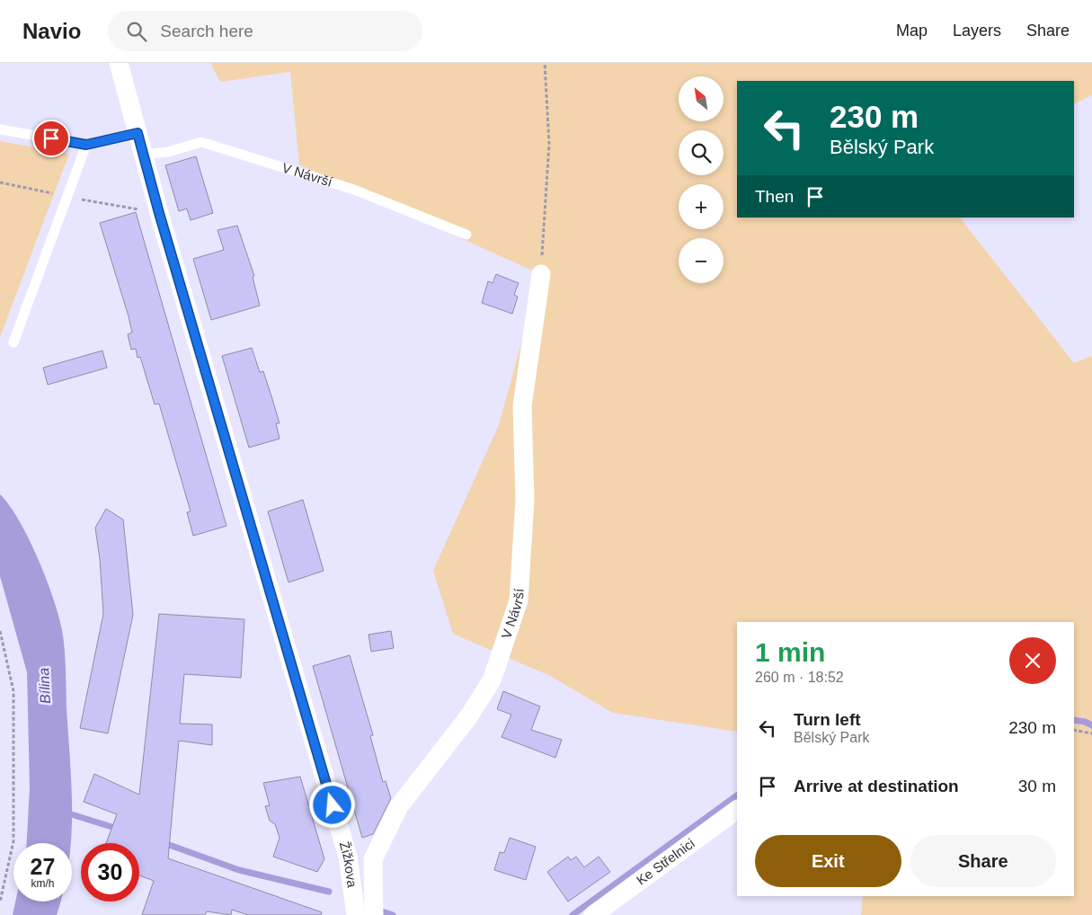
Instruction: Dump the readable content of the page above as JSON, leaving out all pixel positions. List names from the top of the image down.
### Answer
{
  "streets": {
    "street": ["V Návrší", "Ke Střelnici", "Žižkova"]
  },
  "crossings": [
    ["V Návrší", "Žižkova"]
  ],
  "water": ["Bílina"],
  "north": "top left",
  "page": {
    "header": "Navio",
    "search": "Search here",
    "nav": ["Map", "Layers", "Share"],
    "map_buttons": ["+", "−"],
    "turn": ["230 m", "Bělský Park"],
    "then": "Then",
    "heading": ["1 min", "260 m · 18:52"],
    "list": [
      {
        "name": "Turn left",
        "note": "Bělský Park",
        "value": "230 m"
      },
      {
        "name": "Arrive at destination",
        "value": "30 m"
      }
    ],
    "buttons": ["Exit", "Share"],
    "speed": "27 km/h",
    "limit": "30"
  }
}
